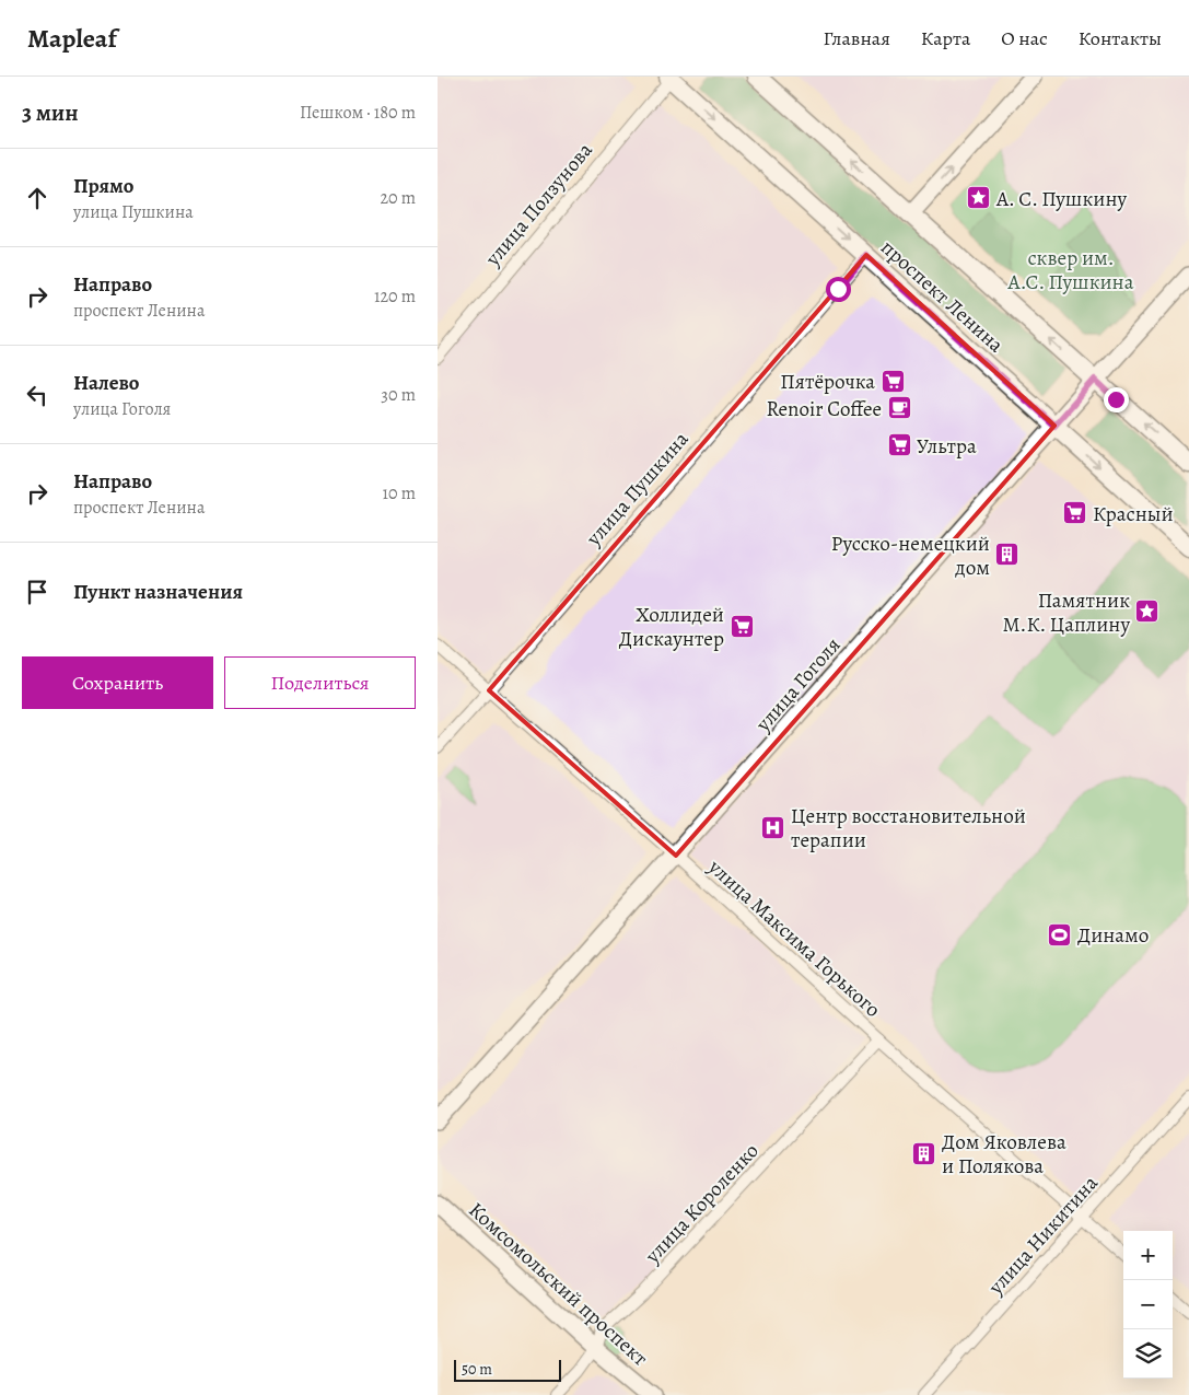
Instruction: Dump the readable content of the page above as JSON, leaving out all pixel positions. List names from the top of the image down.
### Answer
{
  "streets": {
    "main road": ["проспект Ленина"],
    "street": [
      "улица Ползунова",
      "улица Пушкина",
      "улица Гоголя",
      "улица Максима Горького",
      "улица Короленко",
      "улица Никитина",
      "Комсомольский проспект"
    ]
  },
  "crossings": [
    ["улица Ползунова", "проспект Ленина"],
    ["проспект Ленина", "улица Пушкина"],
    ["проспект Ленина", "улица Гоголя"],
    ["улица Пушкина", "улица Максима Горького"],
    ["улица Гоголя", "улица Максима Горького"],
    ["улица Максима Горького", "улица Короленко"],
    ["улица Максима Горького", "улица Никитина"],
    ["улица Короленко", "Комсомольский проспект"]
  ],
  "parks": ["сквер им. А.С. Пушкина"],
  "places": {
    "place": ["А. С. Пушкину", "Памятник М.К. Цаплину"],
    "supermarket": [
      "Пятёрочка",
      "Ультра",
      "Красный",
      "Холлидей Дискаунтер"
    ],
    "cafe": ["Renoir Coffee"],
    "building": ["Русско-немецкий дом", "Дом Яковлева и Полякова"],
    "hospital": ["Центр восстановительной терапии"],
    "sports": ["Динамо"]
  },
  "scale_bar": "50 m",
  "page": {
    "header": "Mapleaf",
    "nav": [
      "Главная",
      "Карта",
      "О нас",
      "Контакты"
    ],
    "heading": ["3 мин", "Пешком · 180 m"],
    "list": [
      ["Прямо", "улица Пушкина", "20 m"],
      ["Направо", "проспект Ленина", "120 m"],
      ["Налево", "улица Гоголя", "30 m"],
      ["Направо", "проспект Ленина", "10 m"],
      "Пункт назначения"
    ],
    "buttons": ["Сохранить", "Поделиться"],
    "map_buttons": ["+", "−"],
    "scale": "50 m"
  }
}
